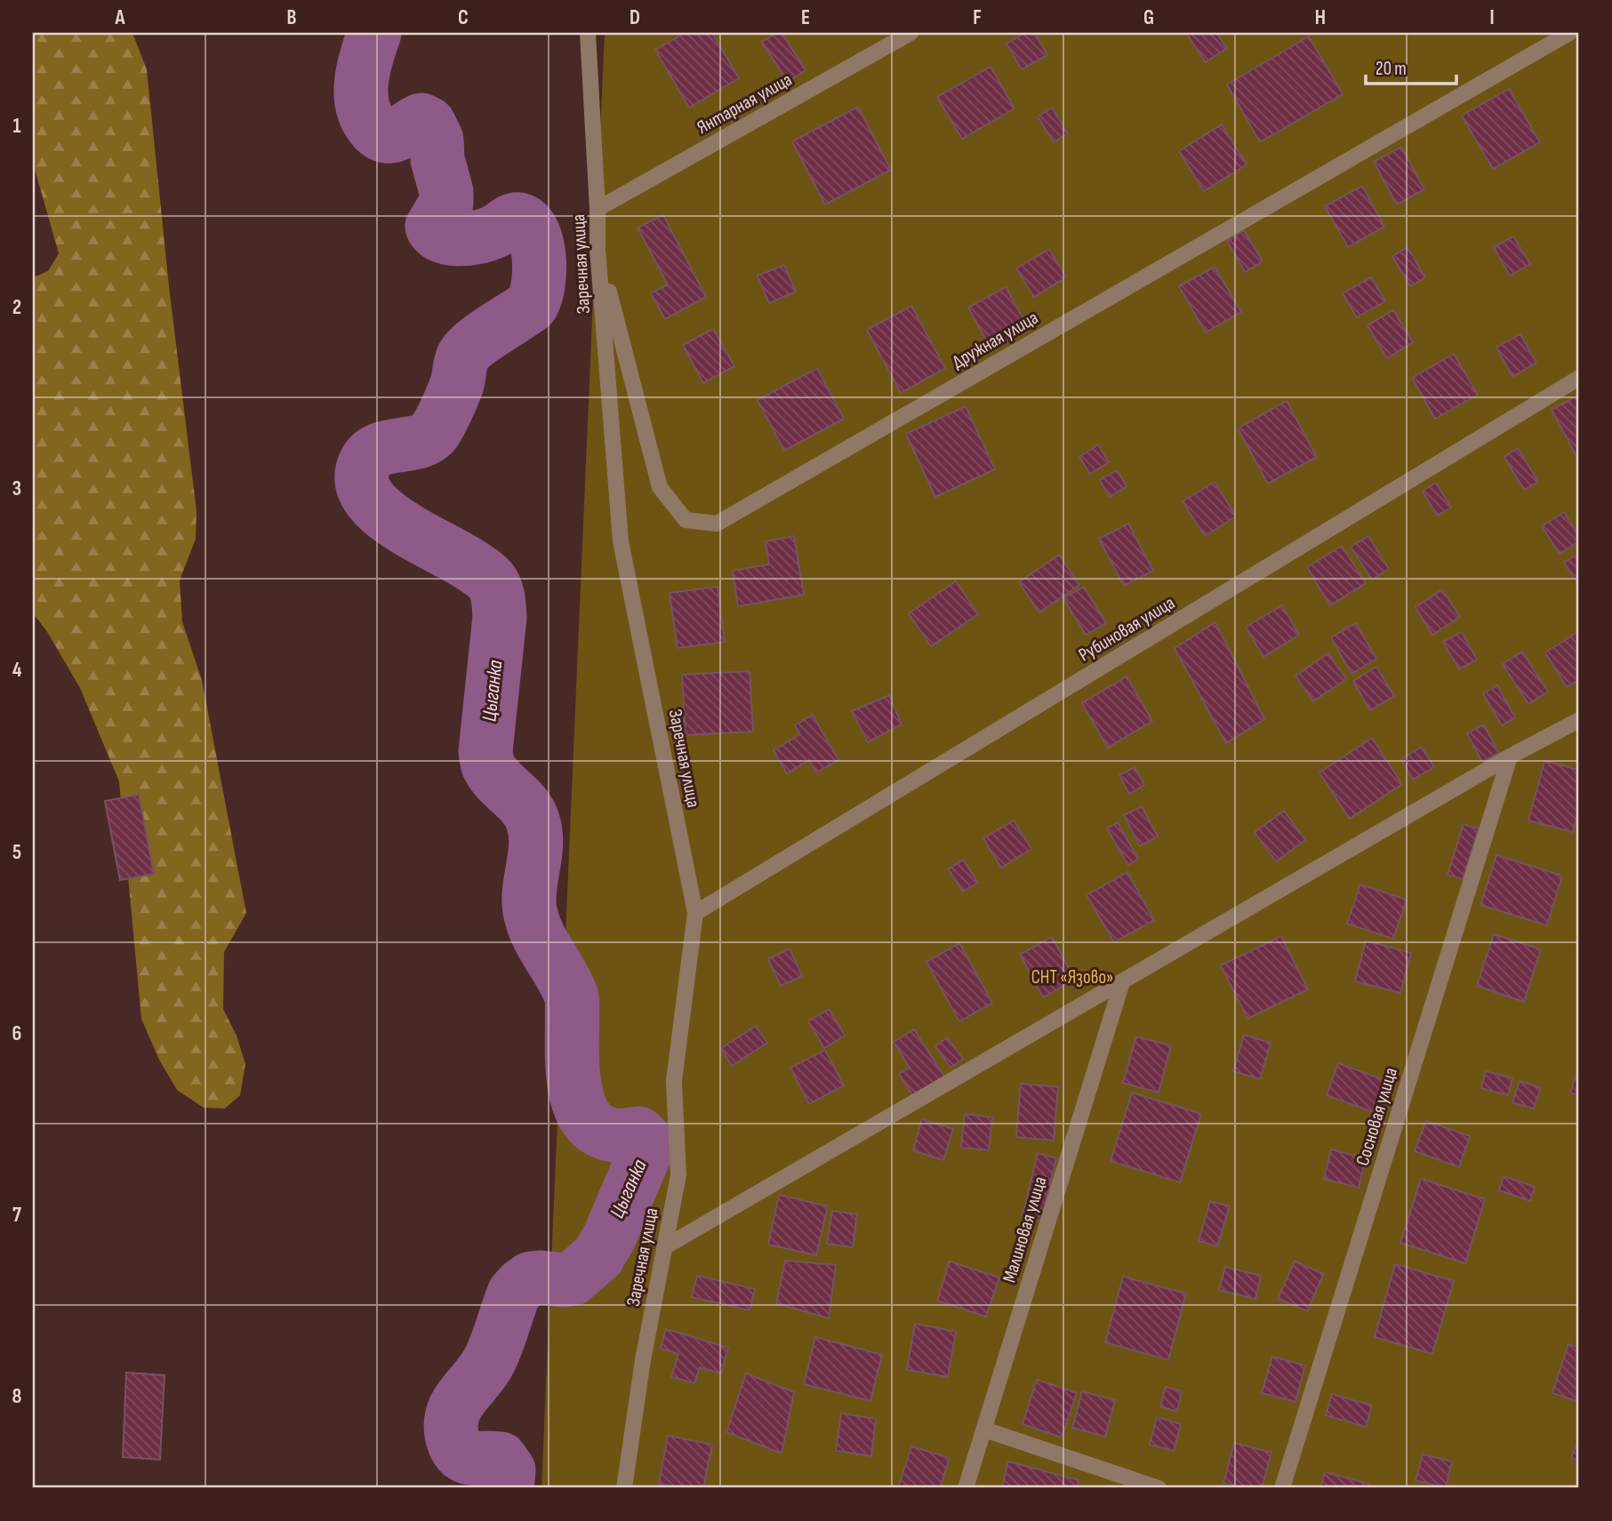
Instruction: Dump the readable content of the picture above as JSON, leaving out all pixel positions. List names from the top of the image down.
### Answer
{
  "streets": {
    "street": [
      "Янтарная улица",
      "Заречная улица",
      "Дружная улица",
      "Рубиновая улица",
      "Сосновая улица",
      "Малиновая улица"
    ]
  },
  "crossings": [
    ["Янтарная улица", "Заречная улица"],
    ["Заречная улица", "Дружная улица"],
    ["Заречная улица", "Рубиновая улица"]
  ],
  "water": ["Цыганка"],
  "parks": ["СНТ «Язово»"],
  "scale_bar": "20 m",
  "grid": {
    "columns": [
      "A",
      "B",
      "C",
      "D",
      "E",
      "F",
      "G",
      "H",
      "I"
    ],
    "rows": [
      "1",
      "2",
      "3",
      "4",
      "5",
      "6",
      "7",
      "8"
    ]
  }
}
